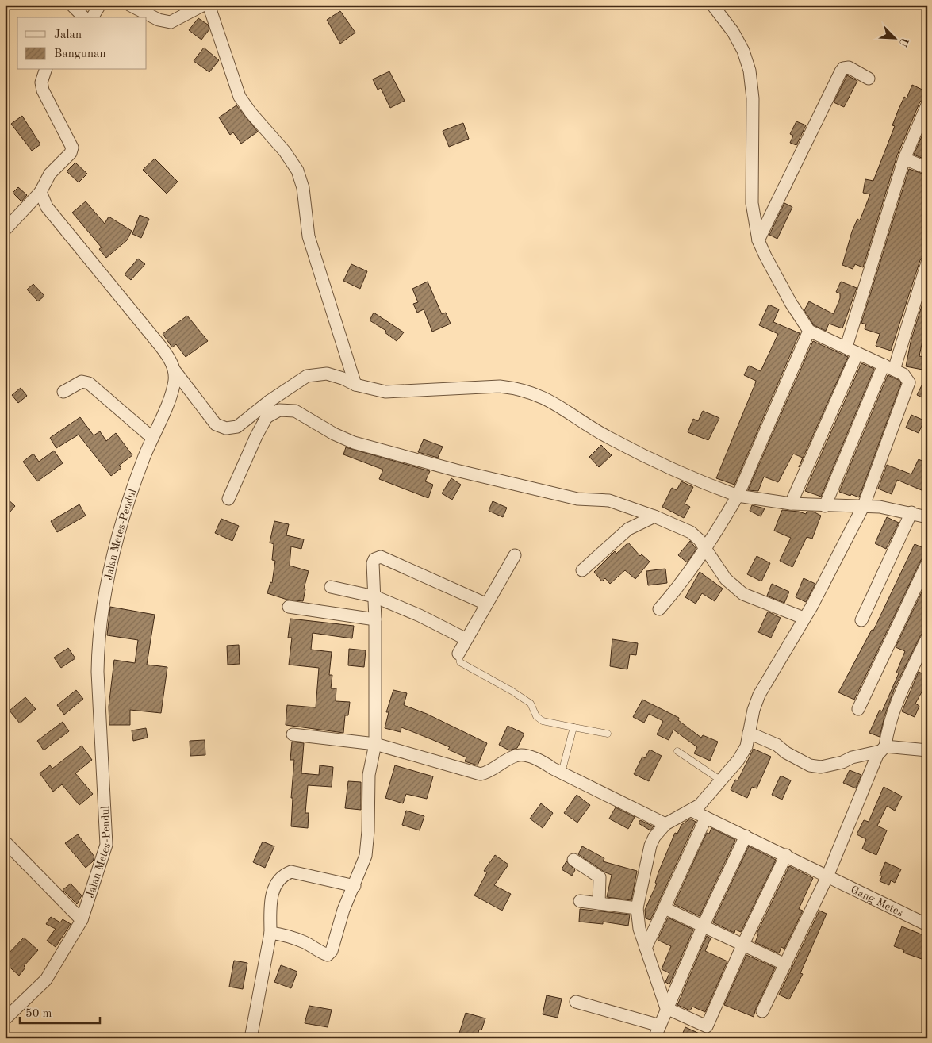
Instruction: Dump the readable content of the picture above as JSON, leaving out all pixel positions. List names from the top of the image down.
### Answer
{
  "streets": {
    "street": ["Jalan Metes-Pendul", "Gang Metes"]
  },
  "legend": ["Jalan", "Bangunan"],
  "scale_bar": "50 m",
  "north": "bottom right"
}
